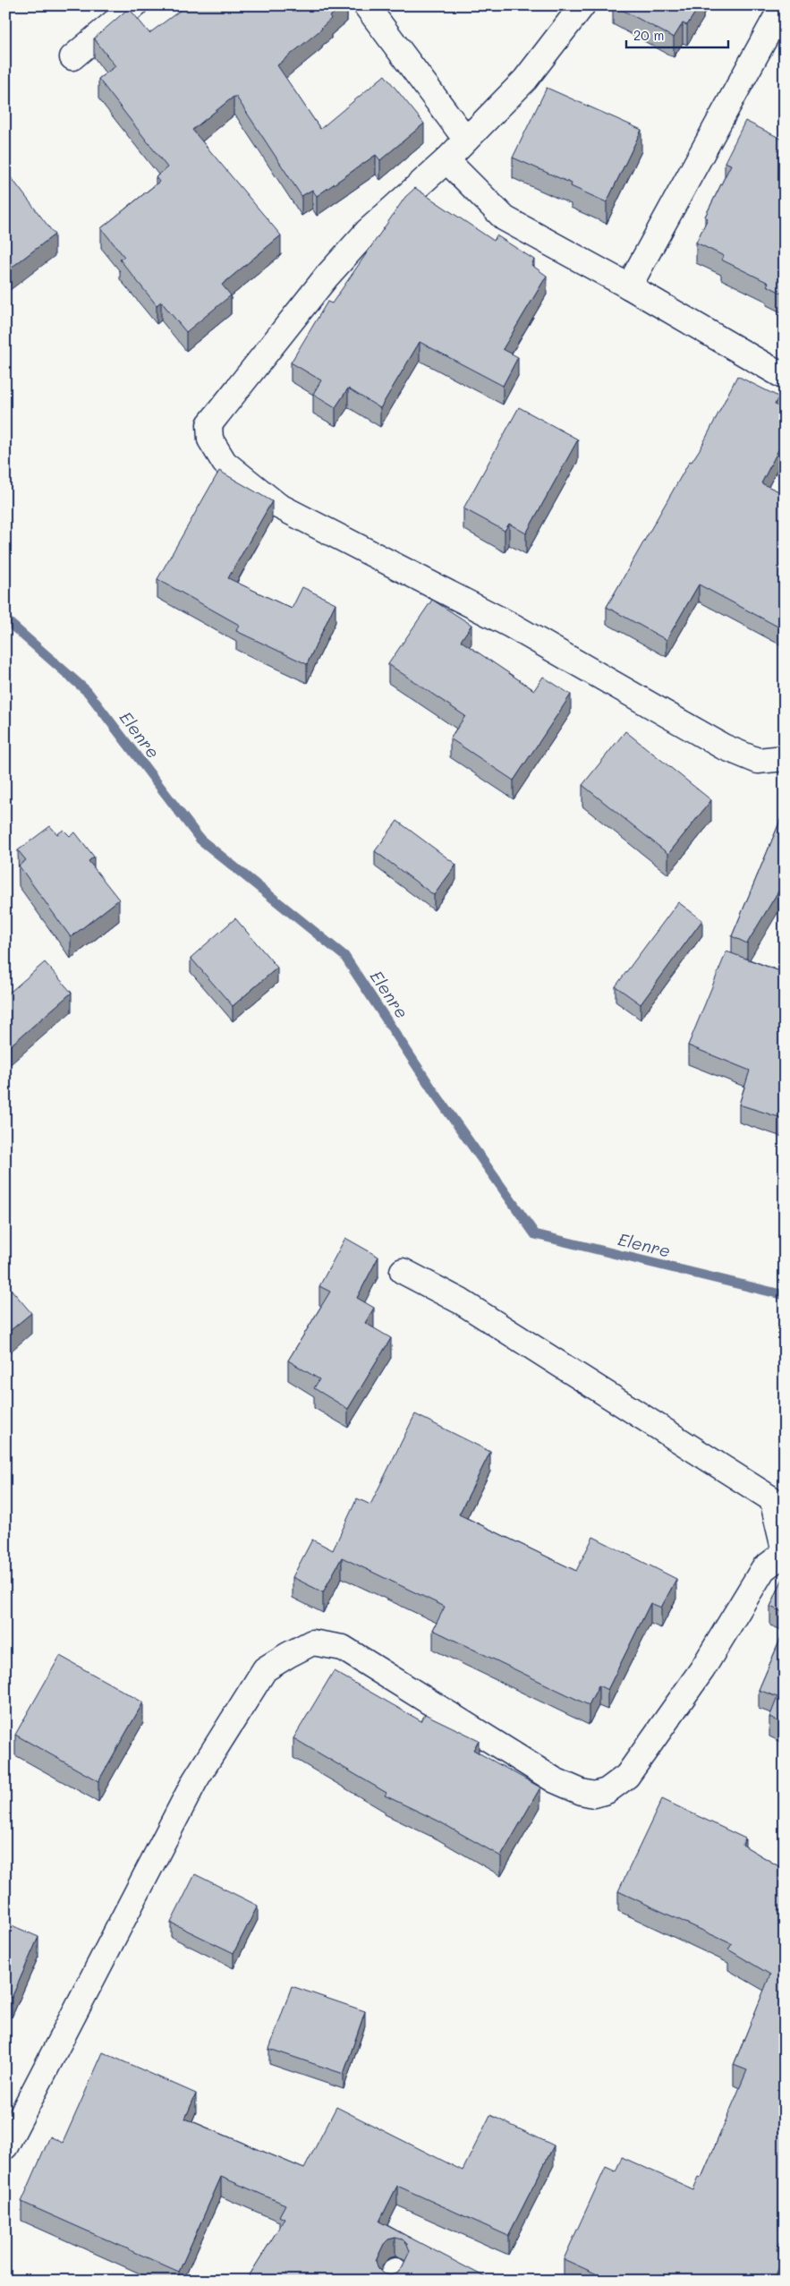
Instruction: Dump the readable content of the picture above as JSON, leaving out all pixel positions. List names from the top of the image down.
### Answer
{
  "water": ["Elenre"],
  "scale_bar": "20 m"
}
